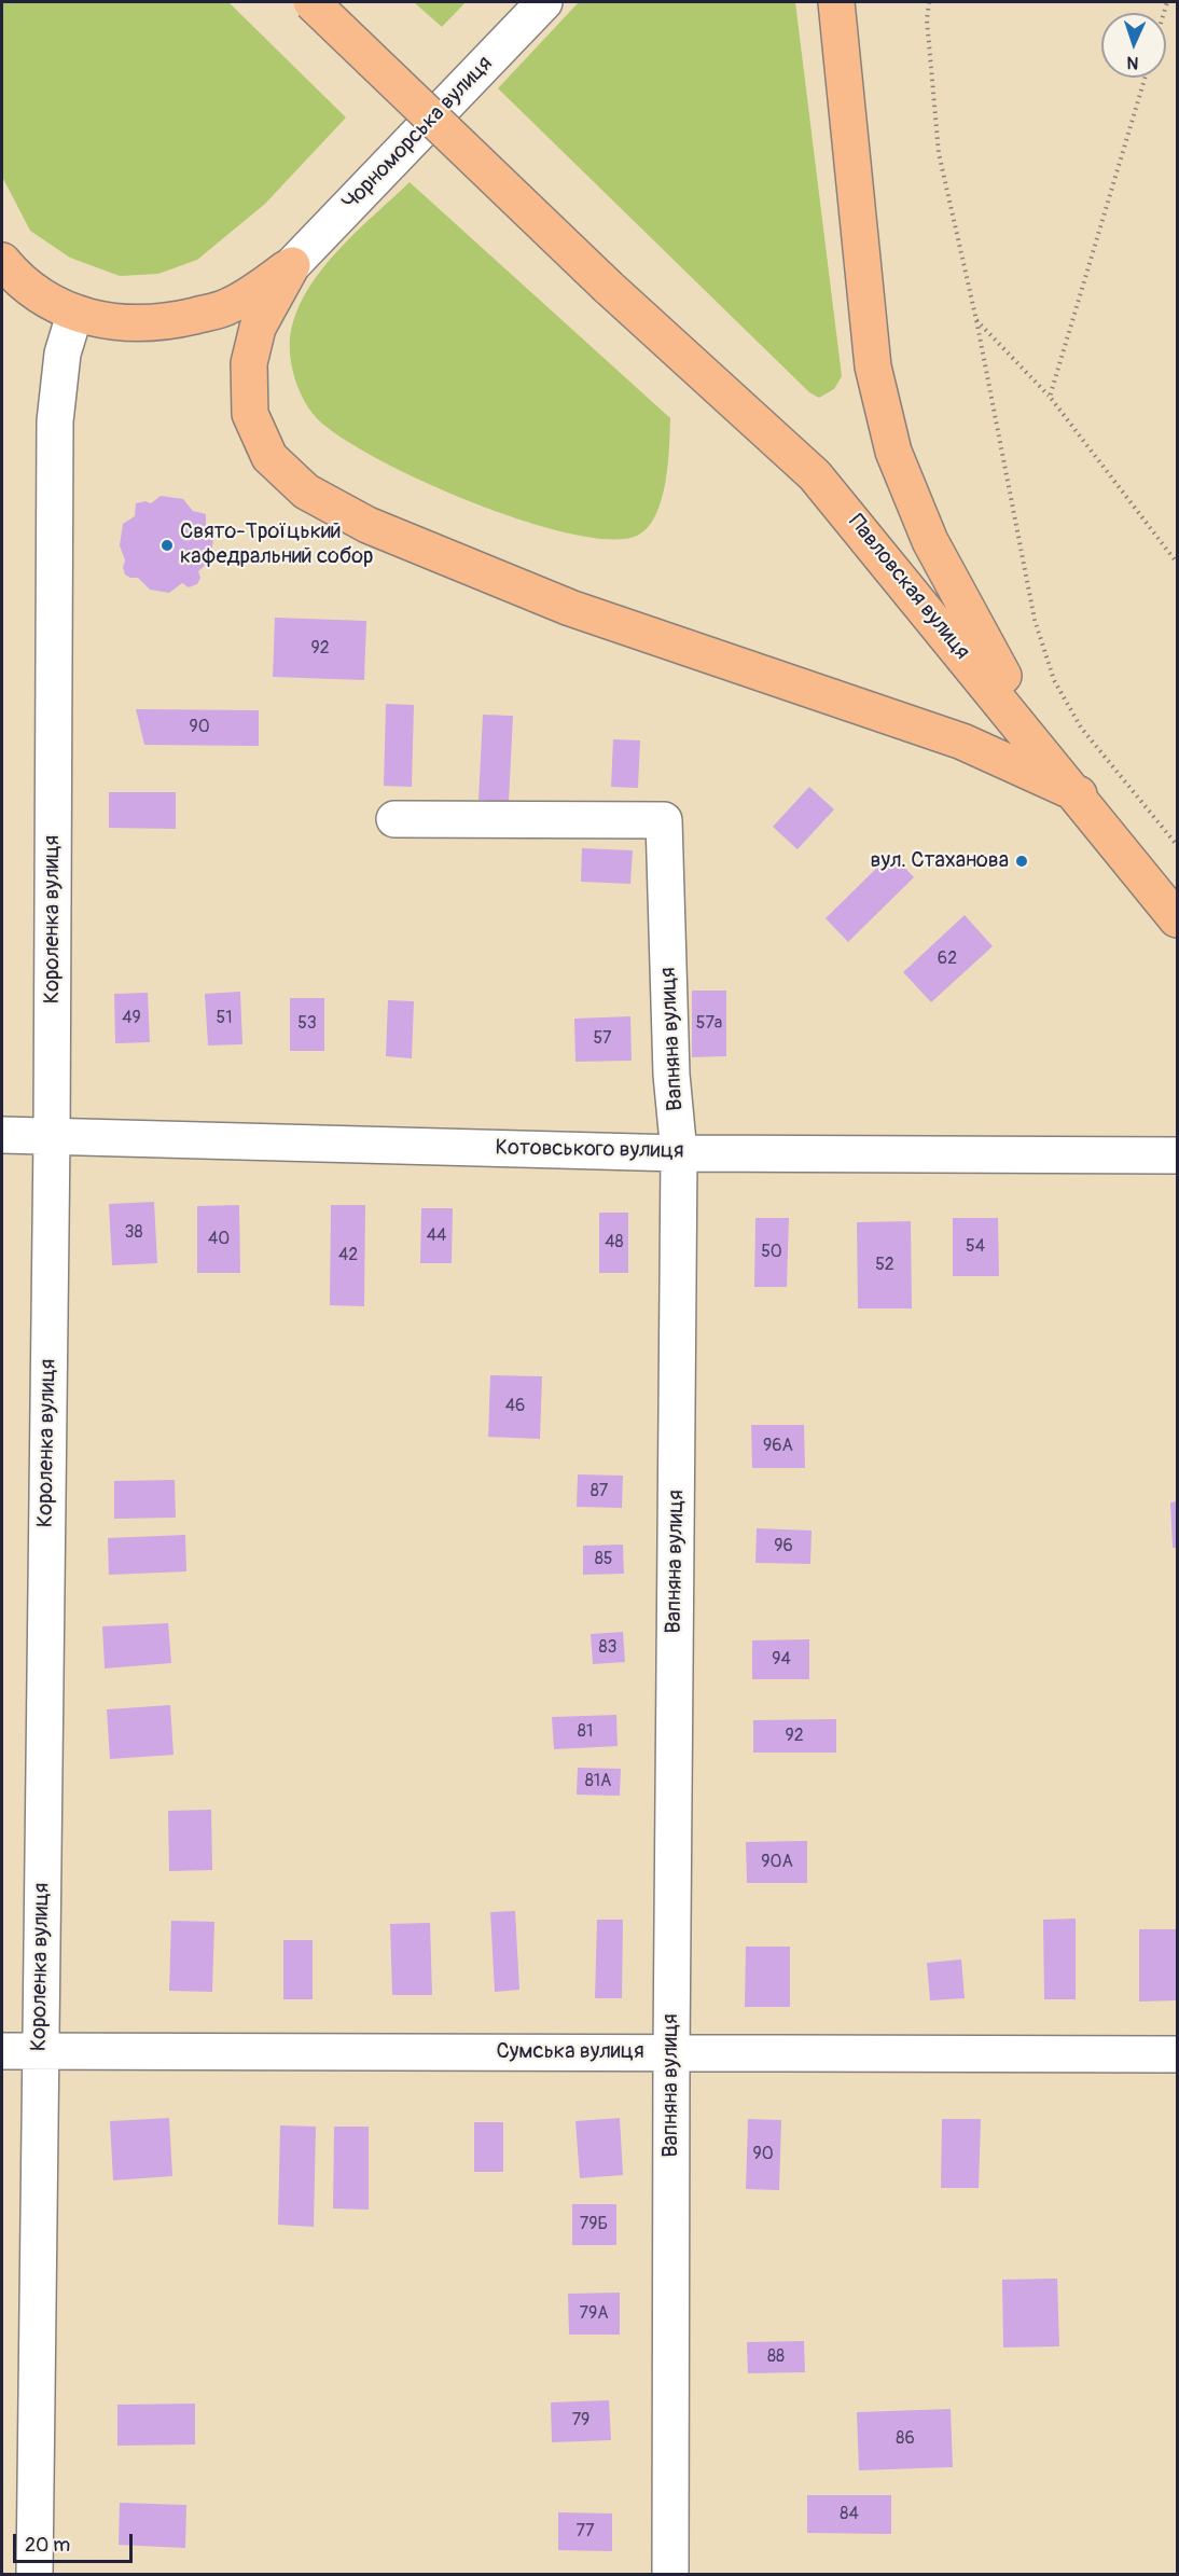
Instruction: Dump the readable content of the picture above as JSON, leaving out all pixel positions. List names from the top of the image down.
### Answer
{
  "streets": {
    "main road": ["Павловская вулиця"],
    "street": [
      "Чорноморська вулиця",
      "Короленка вулиця",
      "Вапняна вулиця",
      "Котовського вулиця",
      "Сумська вулиця"
    ]
  },
  "crossings": [
    ["Короленка вулиця", "Котовського вулиця"],
    ["Короленка вулиця", "Сумська вулиця"],
    ["Вапняна вулиця", "Котовського вулиця"],
    ["Вапняна вулиця", "Сумська вулиця"]
  ],
  "places": ["Свято-Троїцький кафедральний собор", "вул. Стаханова"],
  "house_numbers": [
    "92",
    "90",
    "62",
    "49",
    "51",
    "53",
    "57а",
    "57",
    "38",
    "44",
    "40",
    "48",
    "54",
    "50",
    "42",
    "52",
    "46",
    "96А",
    "87",
    "96",
    "85",
    "83",
    "94",
    "81",
    "92",
    "81А",
    "90А",
    "90",
    "79Б",
    "79А",
    "88",
    "79",
    "86",
    "84",
    "77"
  ],
  "scale_bar": "20 m",
  "north": "bottom"
}
